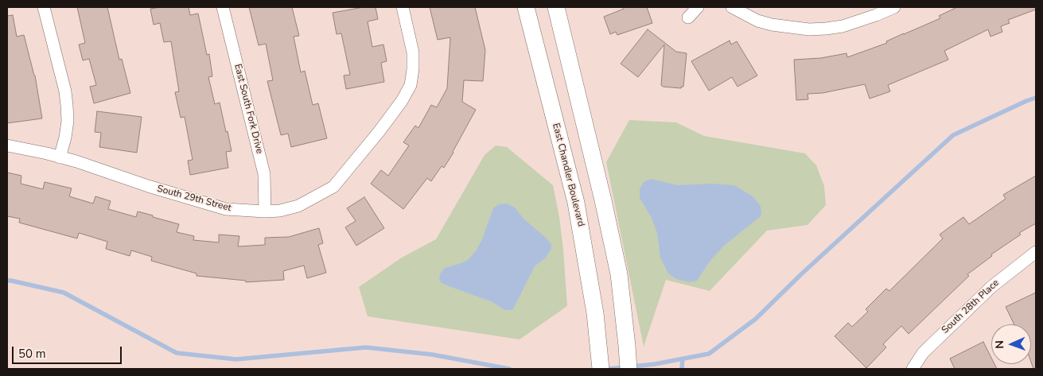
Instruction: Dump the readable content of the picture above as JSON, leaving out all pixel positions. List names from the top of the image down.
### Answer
{
  "streets": {
    "main road": ["East Chandler Boulevard"],
    "street": ["East South Fork Drive", "South 29th Street", "South 28th Place"]
  },
  "crossings": [
    ["East South Fork Drive", "South 29th Street"]
  ],
  "scale_bar": "50 m",
  "north": "left"
}
